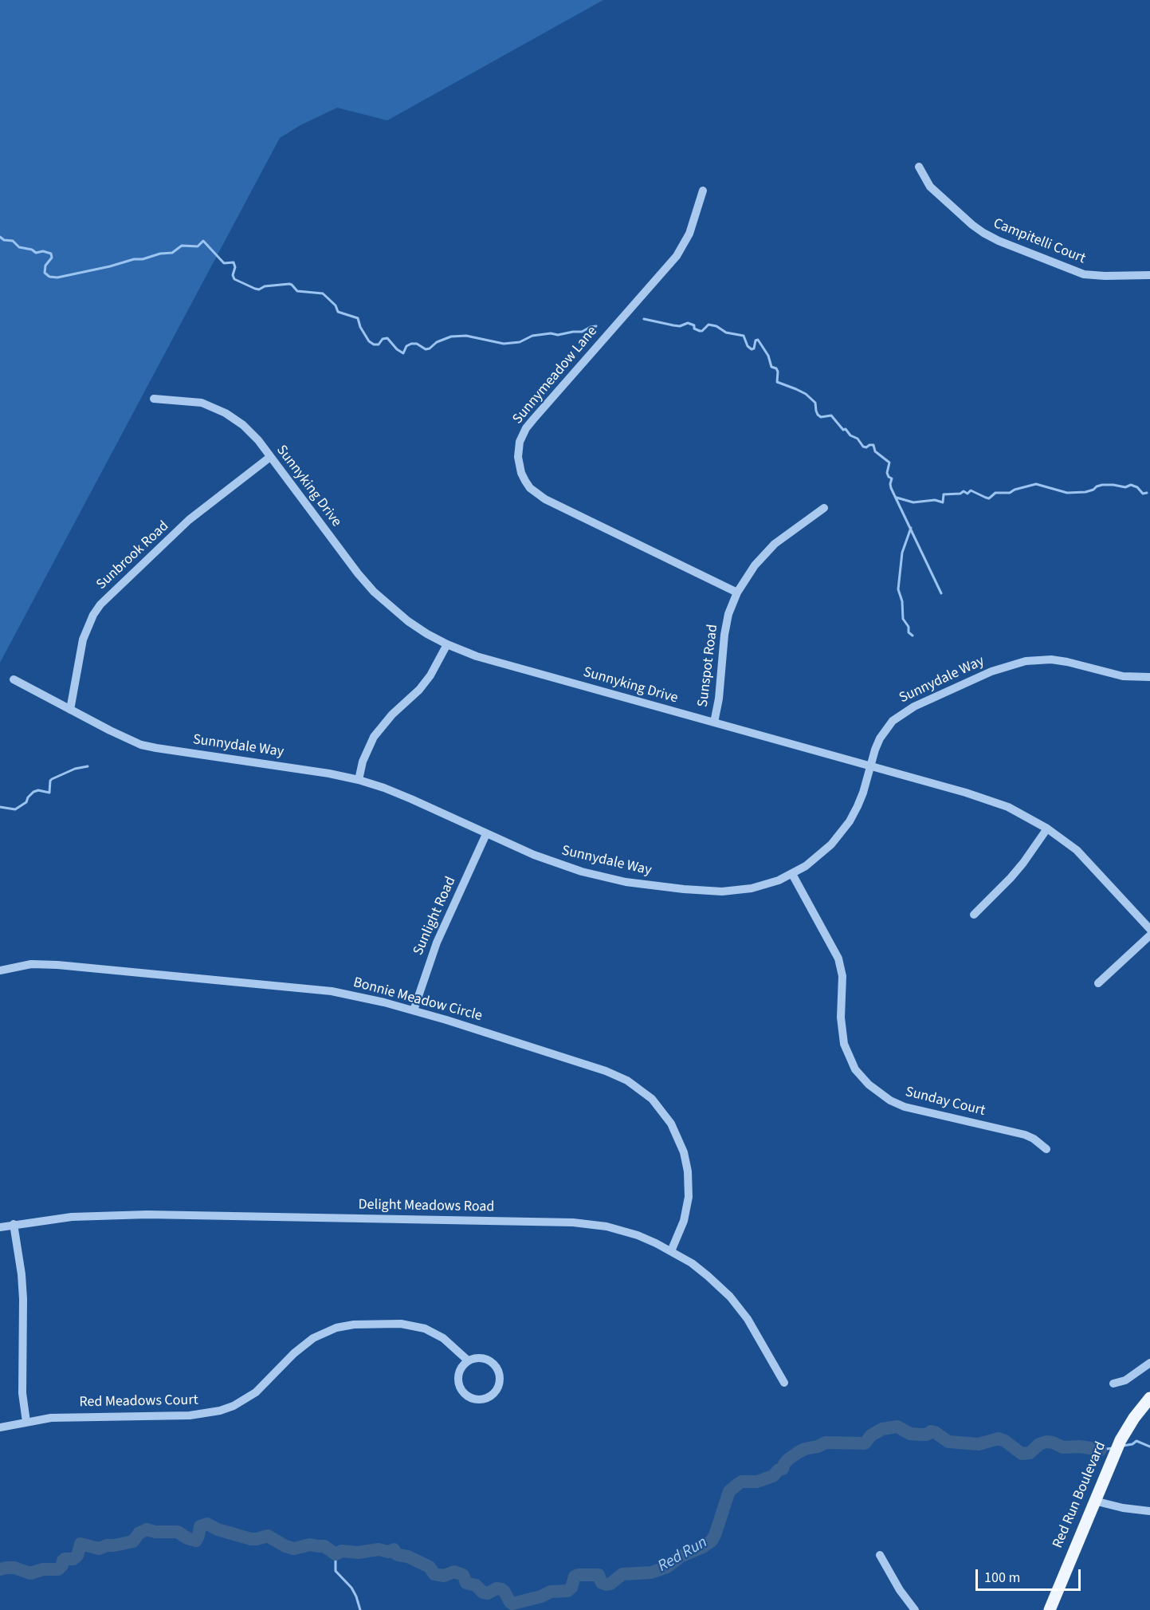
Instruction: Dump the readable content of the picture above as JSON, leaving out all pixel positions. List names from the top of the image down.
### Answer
{
  "streets": {
    "main road": ["Red Run Boulevard"],
    "street": [
      "Campitelli Court",
      "Sunnymeadow Lane",
      "Sunnyking Drive",
      "Sunbrook Road",
      "Sunspot Road",
      "Sunnydale Way",
      "Sunlight Road",
      "Bonnie Meadow Circle",
      "Sunday Court",
      "Delight Meadows Road",
      "Red Meadows Court"
    ]
  },
  "crossings": [
    ["Sunnymeadow Lane", "Sunspot Road"],
    ["Sunnyking Drive", "Sunbrook Road"],
    ["Sunnyking Drive", "Sunspot Road"],
    ["Sunnyking Drive", "Sunnydale Way"],
    ["Sunbrook Road", "Sunnydale Way"],
    ["Sunnydale Way", "Sunlight Road"],
    ["Sunnydale Way", "Sunday Court"],
    ["Sunlight Road", "Bonnie Meadow Circle"],
    ["Bonnie Meadow Circle", "Delight Meadows Road"]
  ],
  "water": ["Red Run"],
  "scale_bar": "100 m"
}
